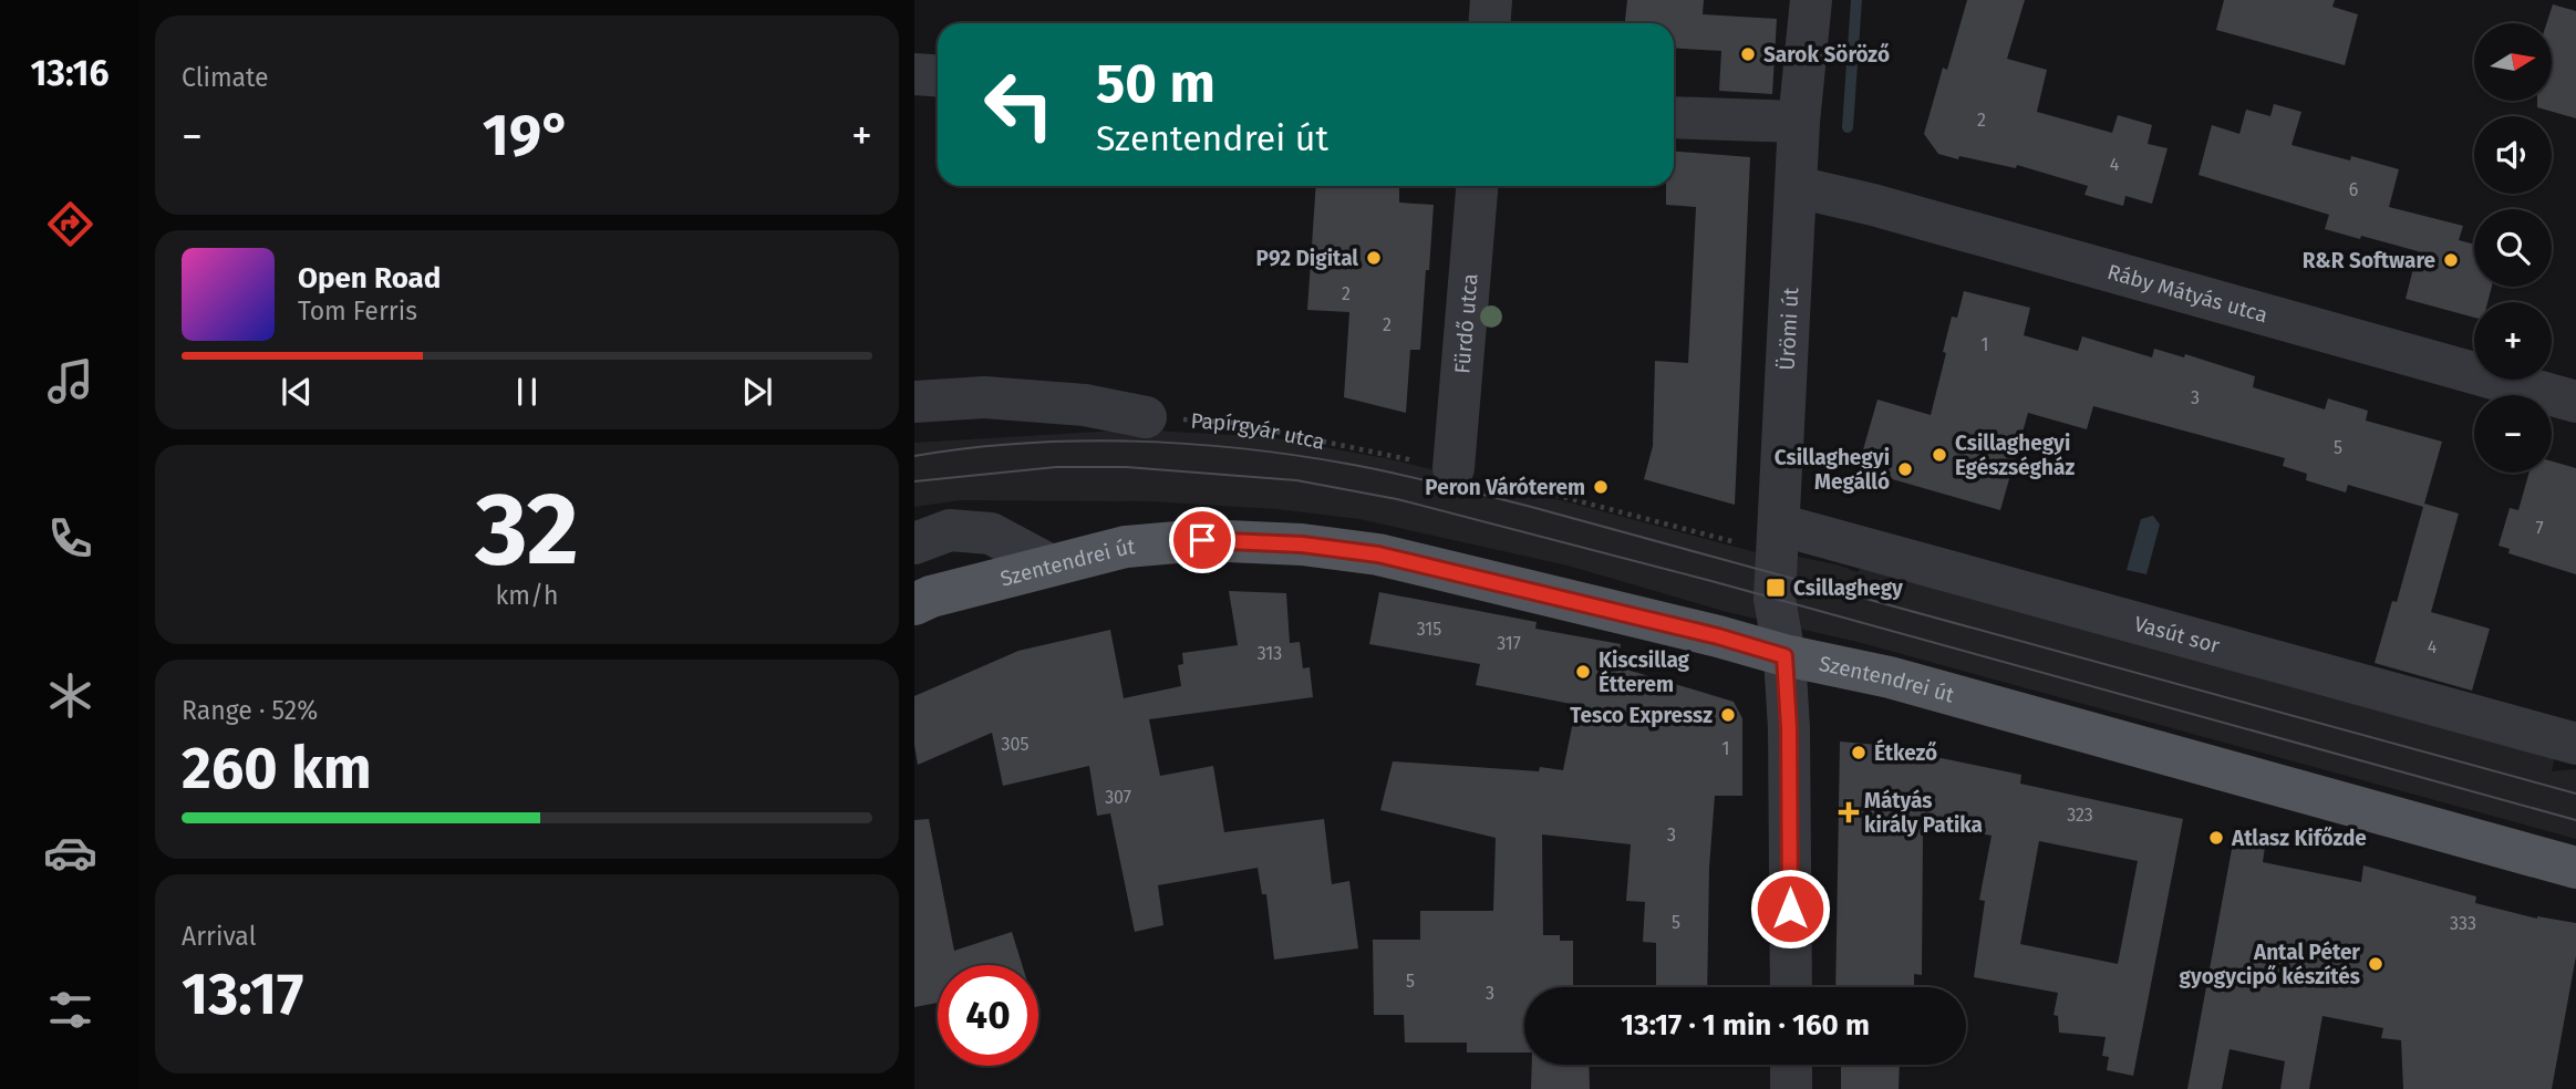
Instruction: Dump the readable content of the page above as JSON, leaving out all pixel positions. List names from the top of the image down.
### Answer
{
  "streets": {
    "main road": ["Szentendrei út"],
    "street": [
      "Ráby Mátyás utca",
      "Fürdő utca",
      "Ürömi út",
      "Vasút sor"
    ],
    "path": ["Papírgyár utca"]
  },
  "crossings": [
    ["Ráby Mátyás utca", "Ürömi út"],
    ["Fürdő utca", "Papírgyár utca"],
    ["Ürömi út", "Szentendrei út"],
    ["Ürömi út", "Vasút sor"]
  ],
  "places": {
    "other": [
      "Sarok Söröző",
      "P92 Digital",
      "R&R Software",
      "Csillaghegyi Egészségház",
      "Csillaghegyi Megálló",
      "Peron Váróterem",
      "Kiscsillag Étterem",
      "Tesco Expressz",
      "Étkező",
      "Atlasz Kifőzde",
      "Antal Péter gyogycipő készítés"
    ],
    "transit": ["Csillaghegy"],
    "health": ["Mátyás király Patika"]
  },
  "house_numbers": [
    "2",
    "4",
    "6",
    "2",
    "2",
    "1",
    "3",
    "5",
    "7",
    "315",
    "317",
    "4",
    "313",
    "305",
    "1",
    "307",
    "323",
    "3",
    "5",
    "333",
    "5",
    "3"
  ],
  "north": "right",
  "page": {
    "tabs": "13:16",
    "tile": [
      "Climate",
      ["32", "km/h"],
      ["Range · 52%", "260 km"],
      ["Arrival", "13:17"]
    ],
    "map_buttons": ["+", "−"],
    "turn": ["50 m", "Szentendrei út"],
    "heat": ["−", "19°", "+"],
    "song": ["Open Road", "Tom Ferris"],
    "limit": "40",
    "trip": "13:17 · 1 min · 160 m"
  }
}
